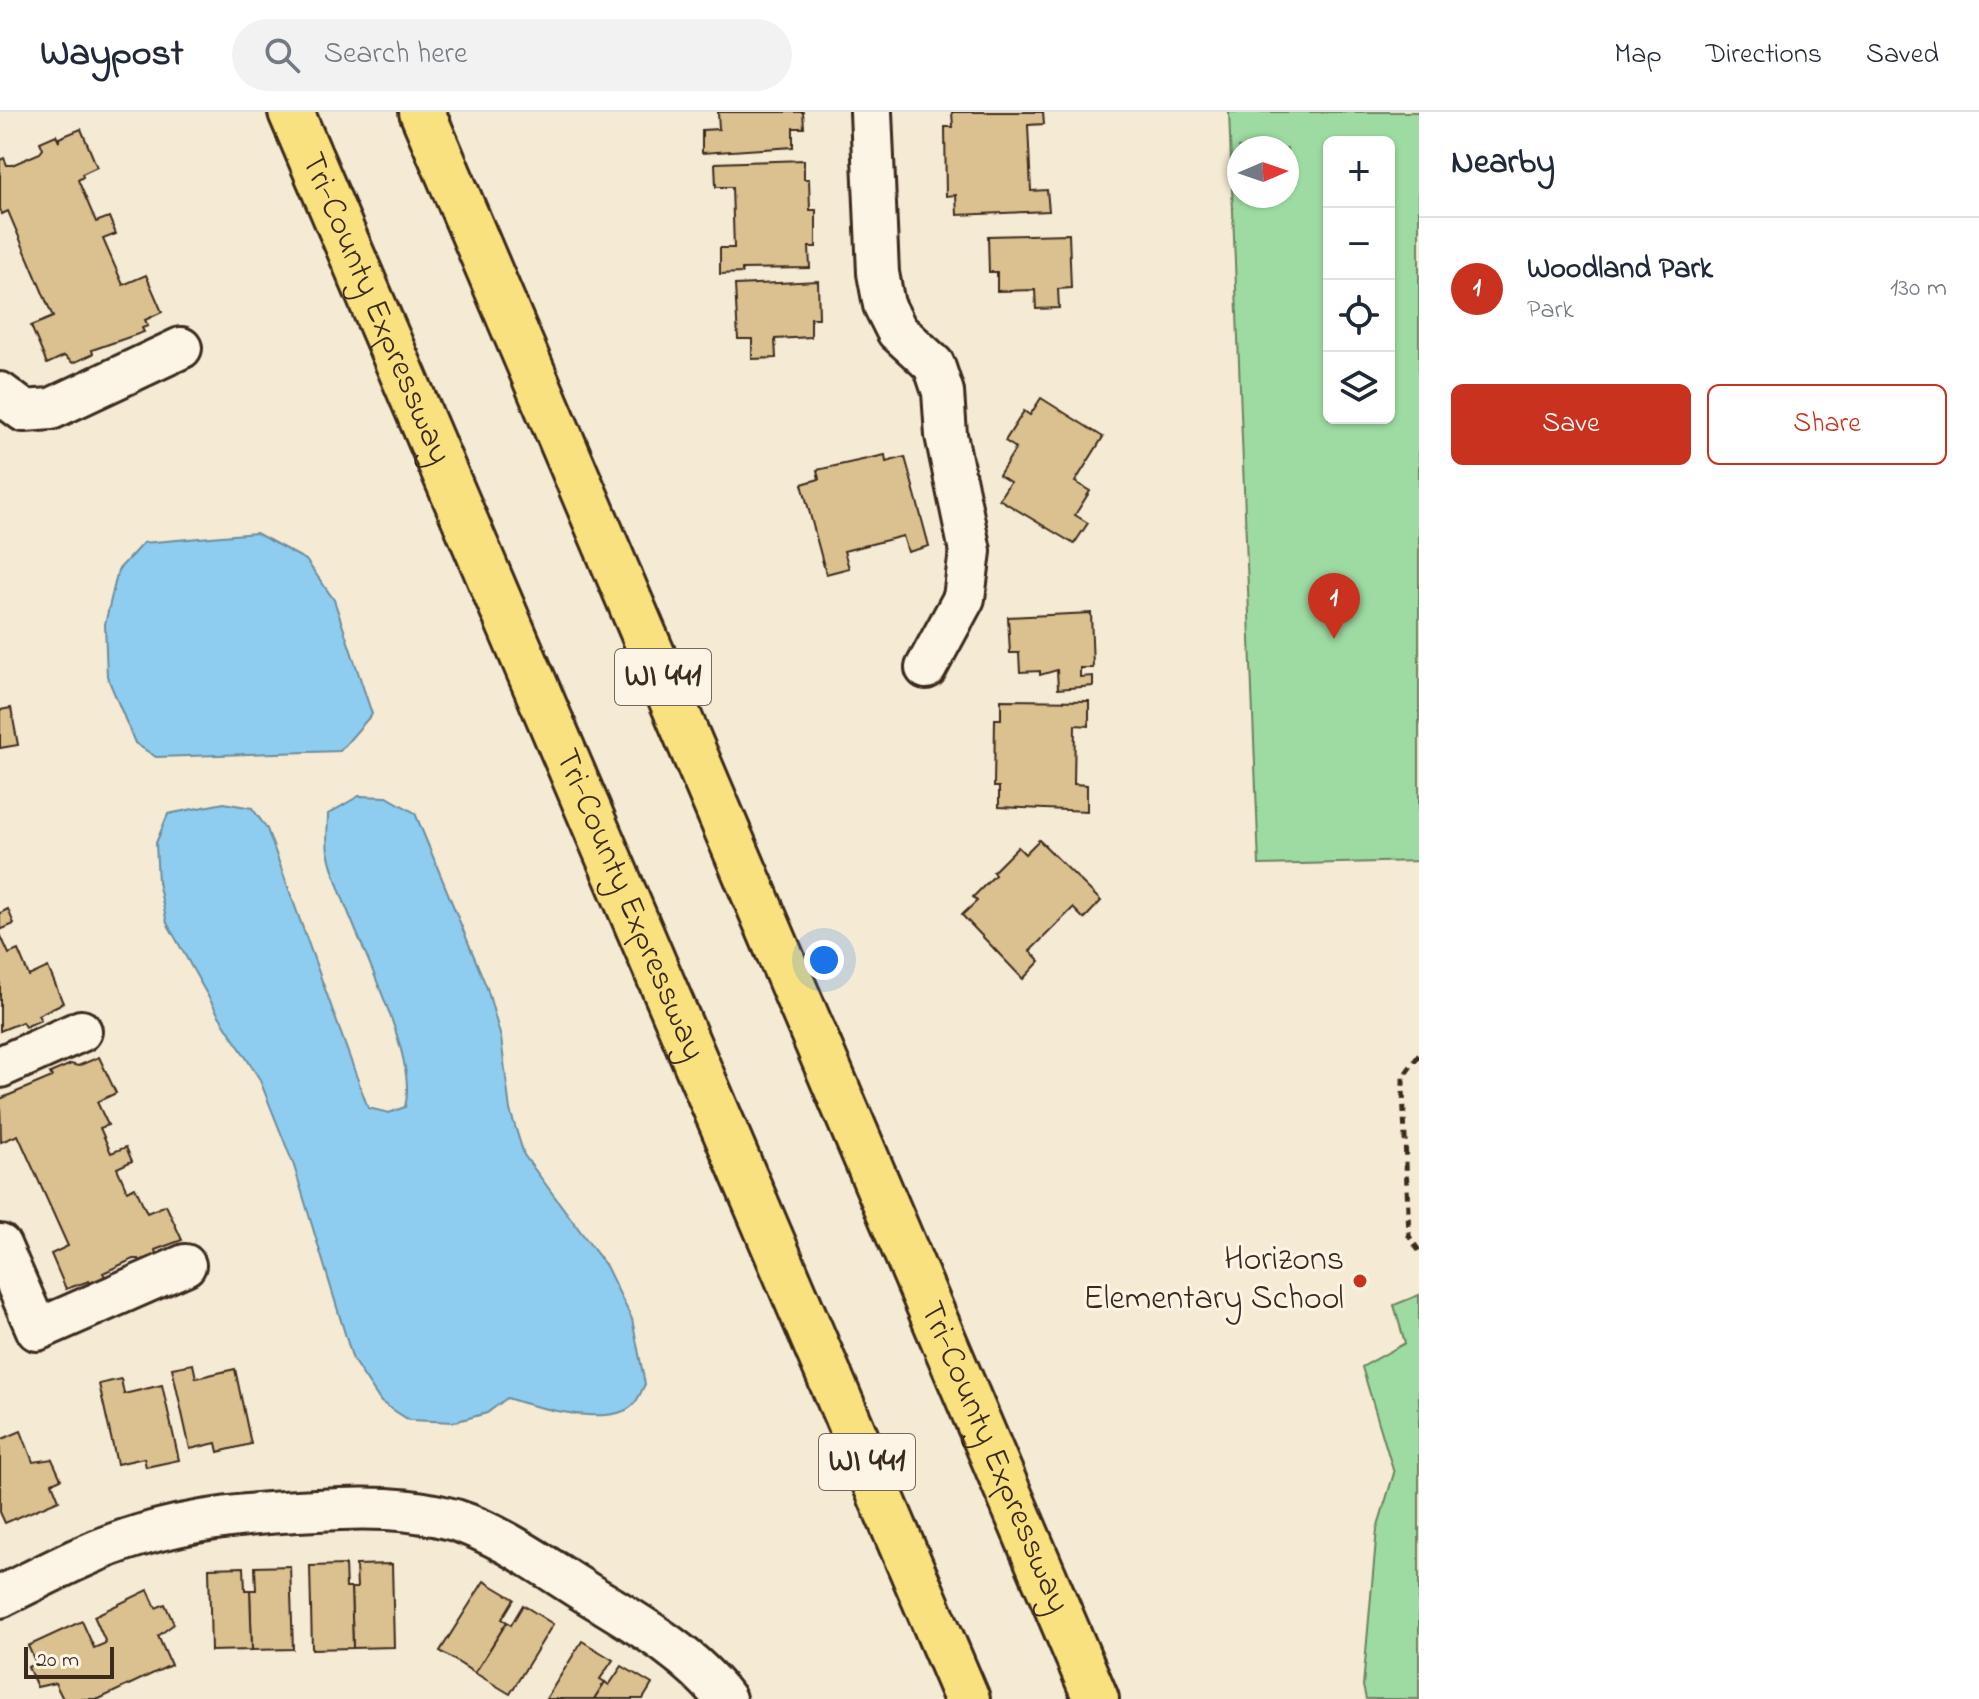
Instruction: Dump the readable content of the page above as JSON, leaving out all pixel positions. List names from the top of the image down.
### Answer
{
  "streets": {
    "highway": ["Tri-County Expressway", "WI 441"]
  },
  "places": ["Horizons Elementary School"],
  "scale_bar": "20 m",
  "north": "right",
  "page": {
    "header": "Waypost",
    "search": "Search here",
    "nav": ["Map", "Directions", "Saved"],
    "heading": "Nearby",
    "map_buttons": ["+", "−"],
    "list": [
      {
        "mark": "1",
        "name": "Woodland Park",
        "note": "Park",
        "value": "130 m"
      }
    ],
    "buttons": ["Save", "Share"],
    "pins": "1",
    "scale": "20 m"
  }
}
